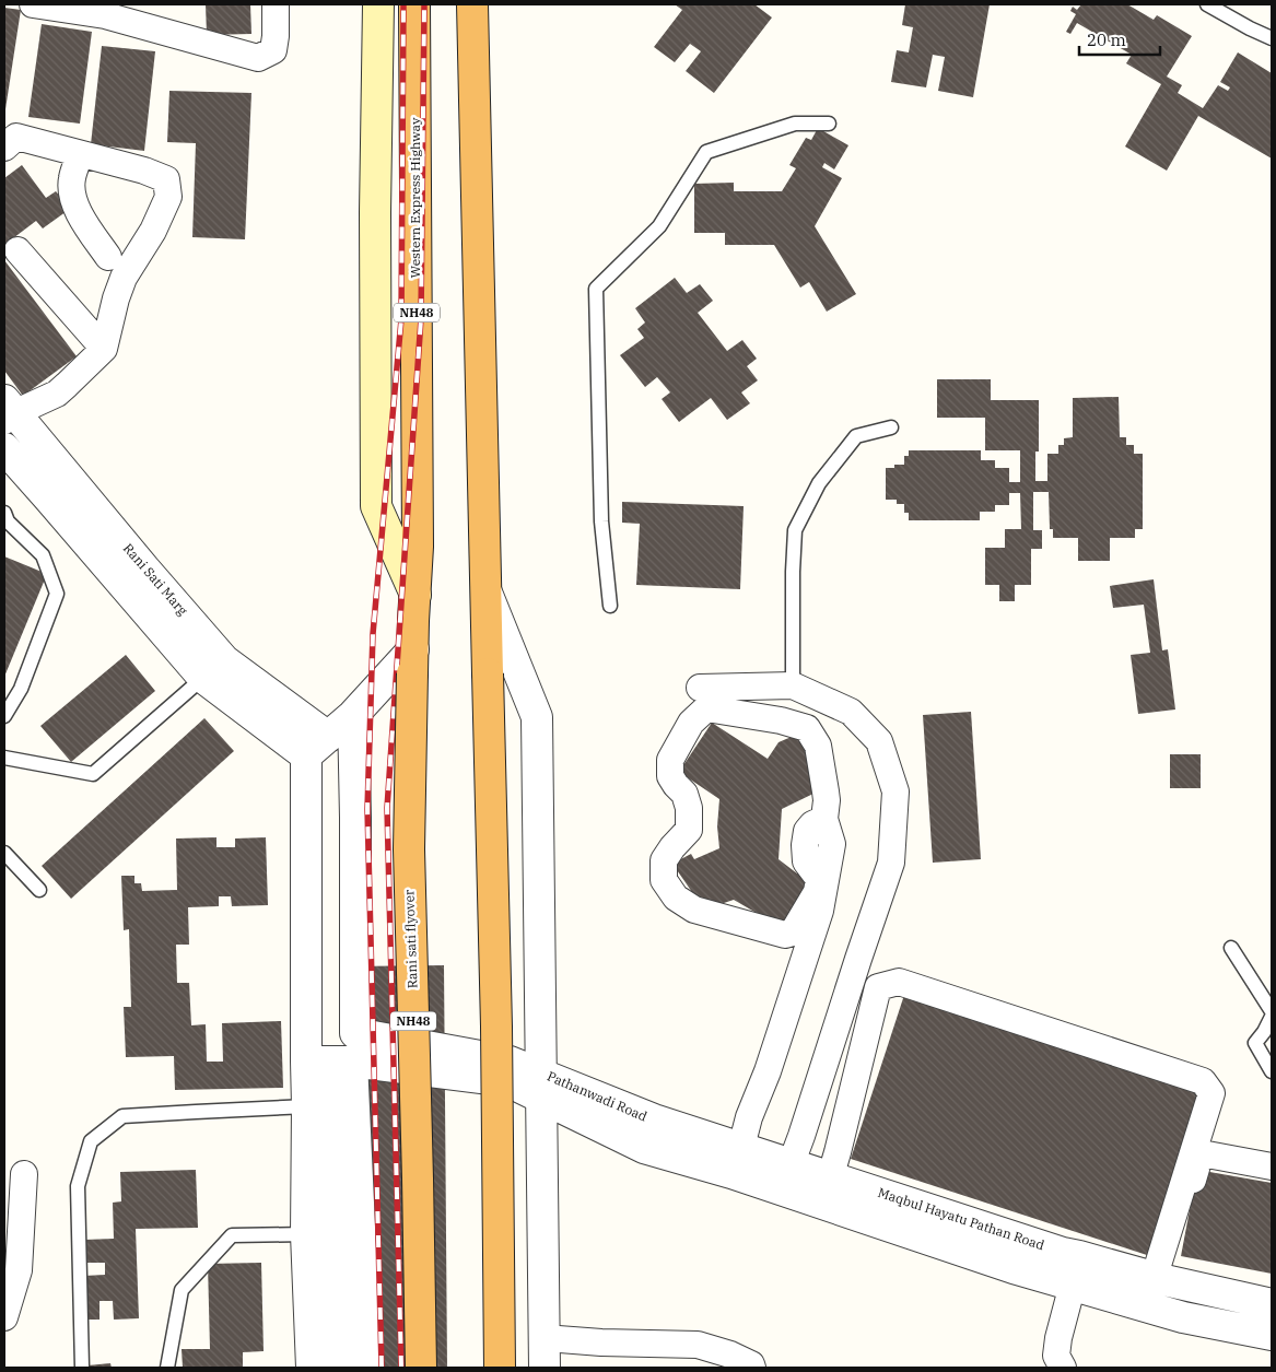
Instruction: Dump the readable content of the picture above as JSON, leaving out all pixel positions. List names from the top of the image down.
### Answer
{
  "streets": {
    "highway": ["Western Express Highway", "NH48", "Rani sati flyover"],
    "street": ["Rani Sati Marg", "Pathanwadi Road", "Maqbul Hayatu Pathan Road"]
  },
  "crossings": [
    ["Western Express Highway", "Rani sati flyover"],
    ["Pathanwadi Road", "Maqbul Hayatu Pathan Road"]
  ],
  "scale_bar": "20 m"
}
